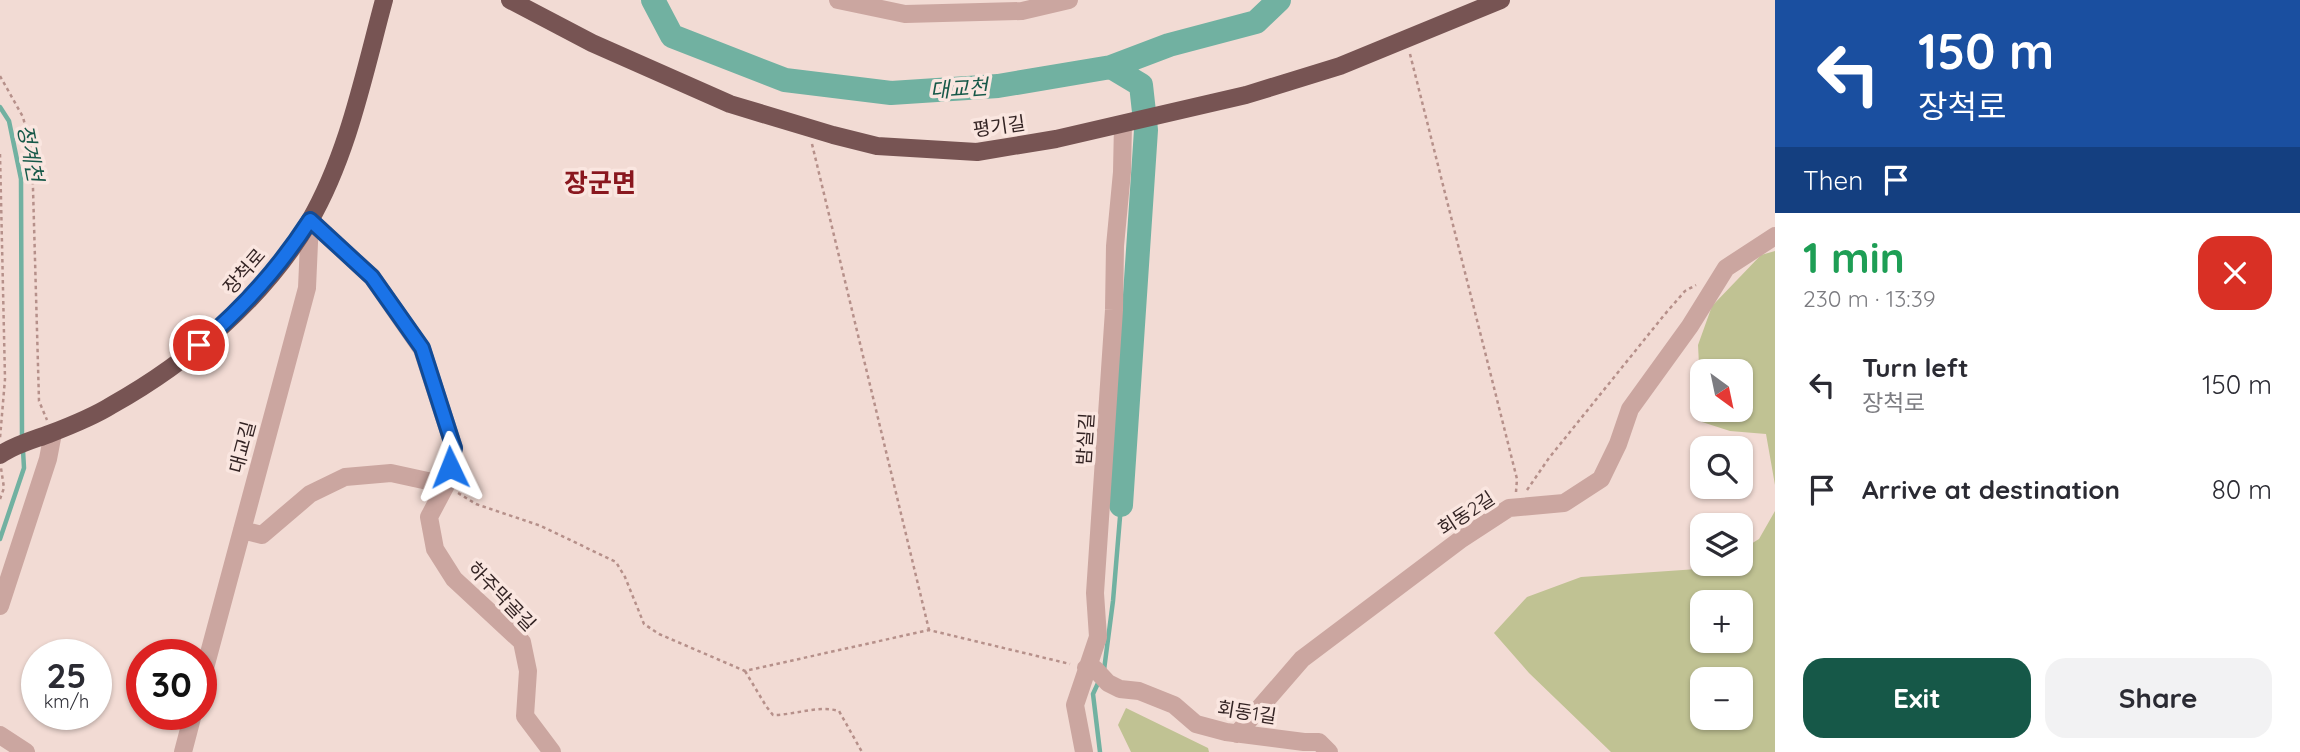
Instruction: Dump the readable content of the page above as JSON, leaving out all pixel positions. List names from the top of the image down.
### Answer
{
  "streets": {
    "main road": ["평기길", "장척로"],
    "street": [
      "밤실길",
      "대교길",
      "회동2길",
      "하주막골길",
      "회동1길"
    ]
  },
  "crossings": [
    ["평기길", "밤실길"],
    ["장척로", "대교길"],
    ["장척로", "하주막골길"],
    ["밤실길", "회동1길"],
    ["대교길", "하주막골길"],
    ["회동2길", "회동1길"]
  ],
  "districts": ["장군면"],
  "water": ["대교천", "정계천"],
  "north": "bottom right",
  "page": {
    "turn": ["150 m", "장척로"],
    "then": "Then",
    "heading": ["1 min", "230 m · 13:39"],
    "list": [
      {
        "name": "Turn left",
        "note": "장척로",
        "value": "150 m"
      },
      {
        "name": "Arrive at destination",
        "value": "80 m"
      }
    ],
    "map_buttons": ["+", "−"],
    "speed": "25 km/h",
    "limit": "30",
    "buttons": ["Exit", "Share"]
  }
}
